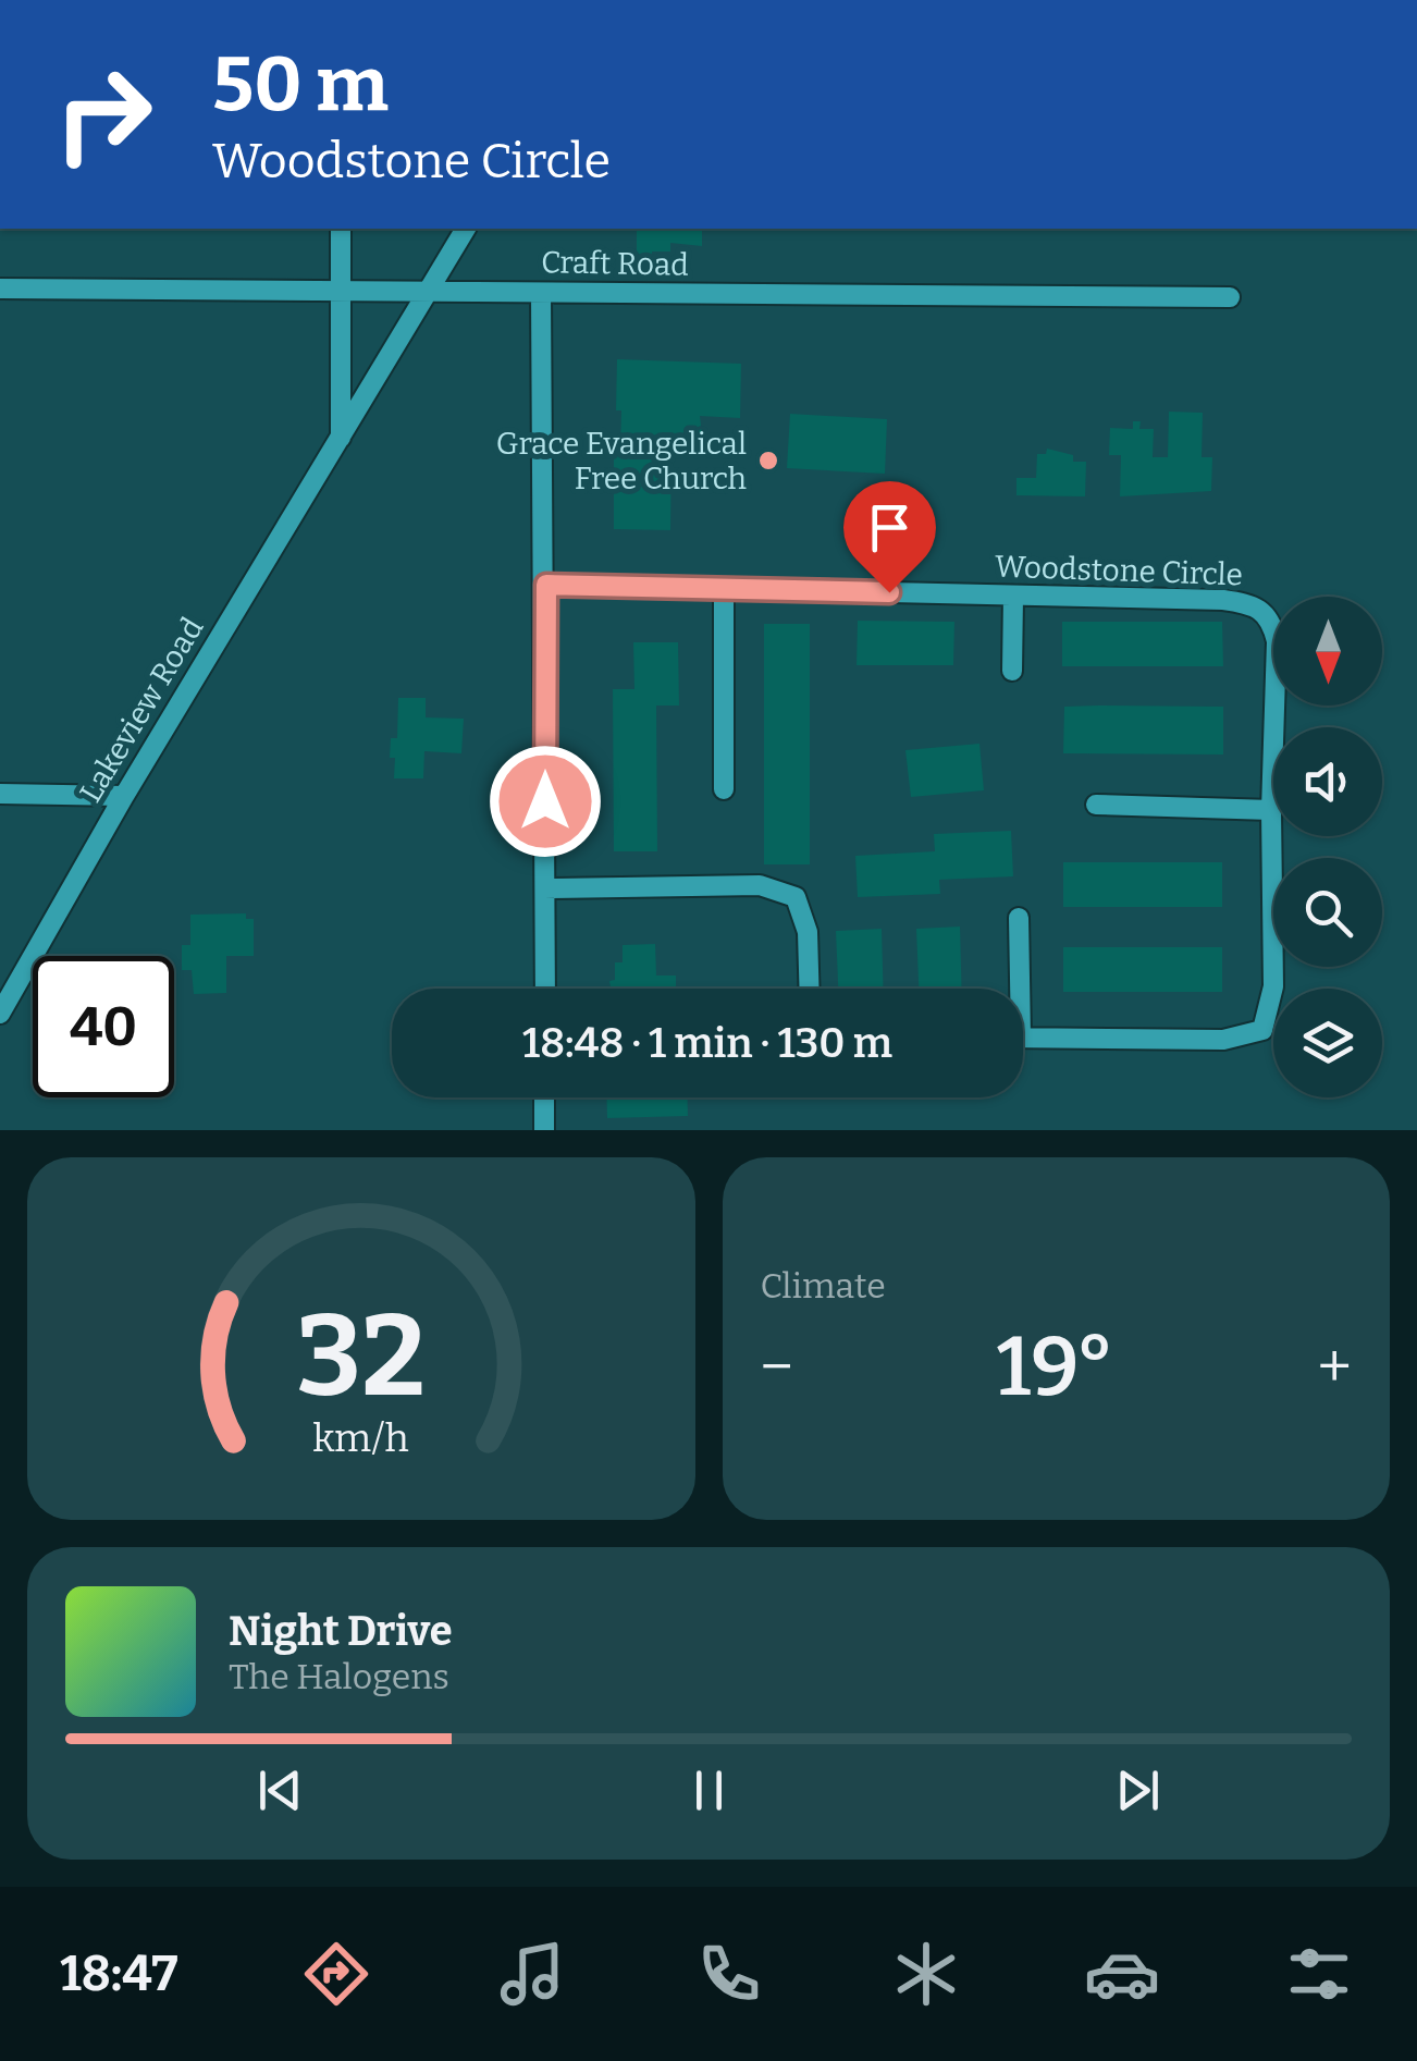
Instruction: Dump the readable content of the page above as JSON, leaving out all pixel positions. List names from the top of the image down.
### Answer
{
  "streets": {
    "street": ["Craft Road", "Woodstone Circle", "Lakeview Road"]
  },
  "crossings": [
    ["Craft Road", "Lakeview Road"]
  ],
  "places": ["Grace Evangelical Free Church"],
  "north": "bottom",
  "page": {
    "turn": ["50 m", "Woodstone Circle"],
    "limit": "40",
    "trip": "18:48 · 1 min · 130 m",
    "tile": "Climate",
    "heat": ["−", "19°", "+"],
    "song": ["Night Drive", "The Halogens"],
    "tabs": "18:47",
    "gauge": ["32", "km/h"]
  }
}
